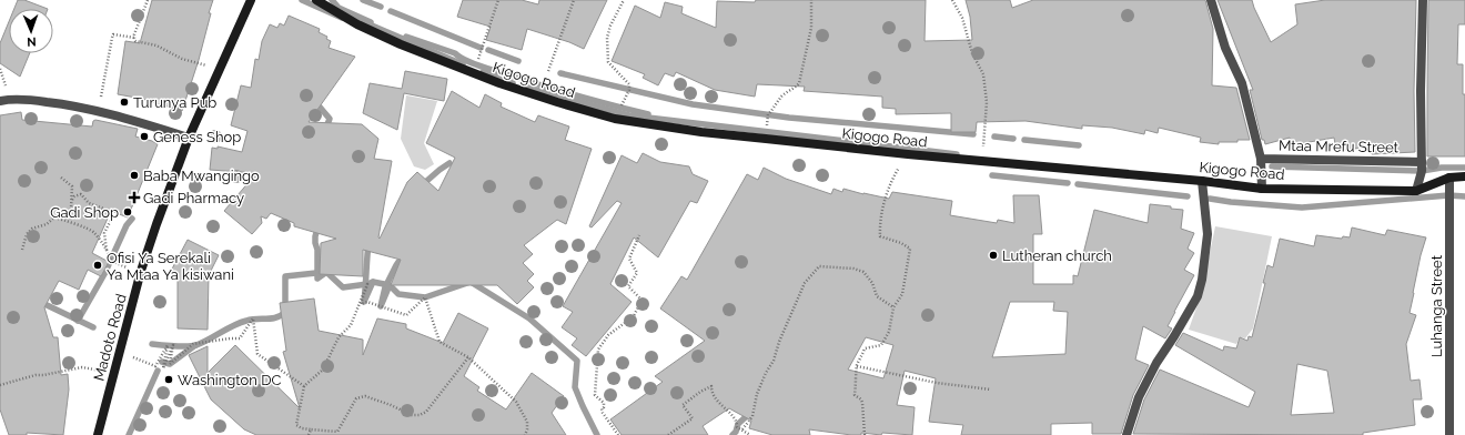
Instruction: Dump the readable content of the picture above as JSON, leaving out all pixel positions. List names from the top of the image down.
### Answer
{
  "streets": {
    "main road": ["Kigogo Road", "Madoto Road"],
    "street": ["Mtaa Mrefu Street", "Luhanga Street"]
  },
  "crossings": [
    ["Kigogo Road", "Luhanga Street"]
  ],
  "places": {
    "other": [
      "Turunya Pub",
      "Geness Shop",
      "Baba Mwangingo",
      "Gadi Shop",
      "Lutheran church",
      "Ofisi Ya Serekali Ya Mtaa Ya kisiwani",
      "Washington DC"
    ],
    "health": ["Gadi Pharmacy"]
  },
  "north": "bottom"
}
